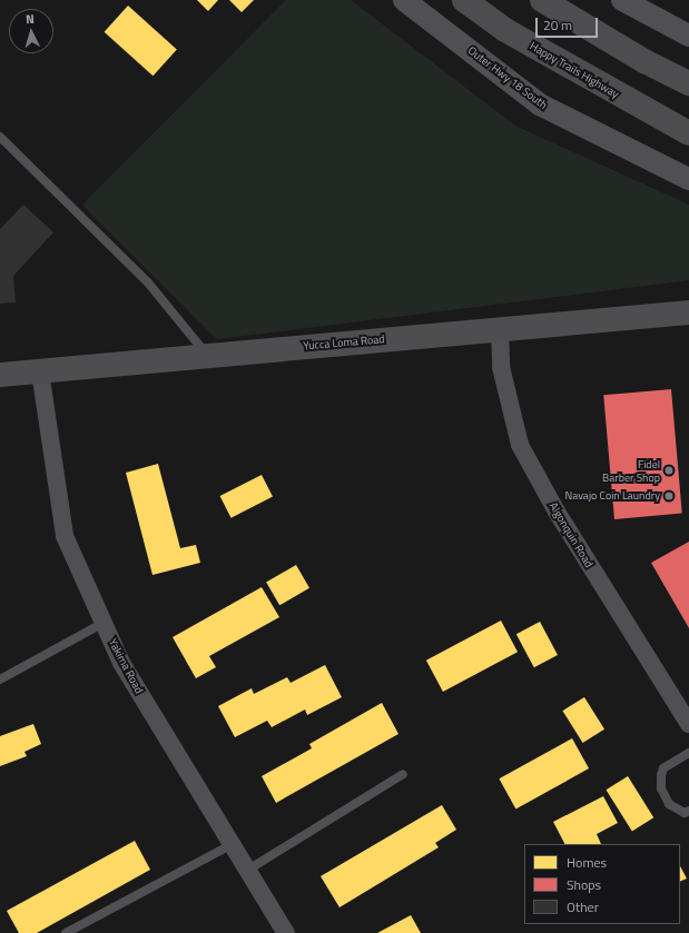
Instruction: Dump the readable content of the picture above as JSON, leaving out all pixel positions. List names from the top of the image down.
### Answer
{
  "streets": {
    "main road": ["Happy Trails Highway", "Yucca Loma Road"],
    "street": ["Outer Hwy 18 South", "Algonquin Road", "Yakima Road"]
  },
  "crossings": [
    ["Yucca Loma Road", "Algonquin Road"],
    ["Yucca Loma Road", "Yakima Road"]
  ],
  "places": ["Fidel Barber Shop", "Navajo Coin Laundry"],
  "legend": ["Homes", "Shops", "Other"],
  "scale_bar": "20 m",
  "north": "top"
}
